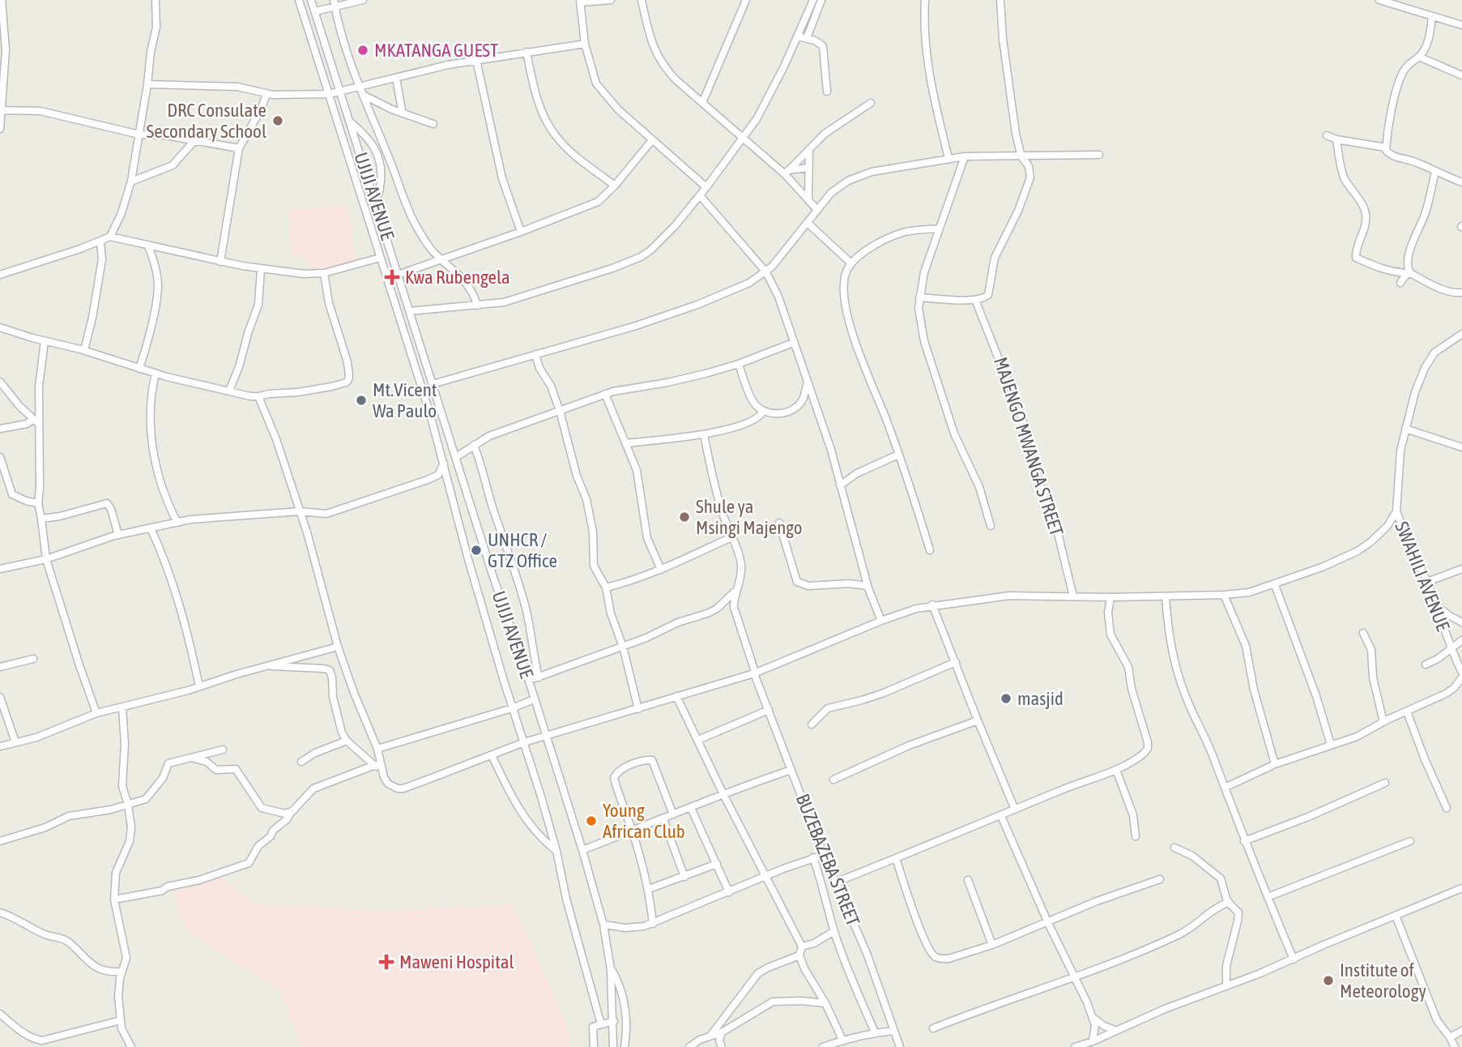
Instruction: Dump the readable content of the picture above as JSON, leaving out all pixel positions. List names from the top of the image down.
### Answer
{
  "streets": {
    "street": [
      "UJIJI AVENUE",
      "MAJENGO MWANGA STREET",
      "SWAHILI AVENUE",
      "BUZEBAZEBA STREET"
    ]
  },
  "places": {
    "other": [
      "MKATANGA GUEST",
      "DRC Consulate Secondary School",
      "Mt.Vicent Wa Paulo",
      "Shule ya Msingi Majengo",
      "UNHCR / GTZ Office",
      "masjid",
      "Young African Club",
      "Institute of Meteorology"
    ],
    "health": ["Kwa Rubengela", "Maweni Hospital"]
  }
}
